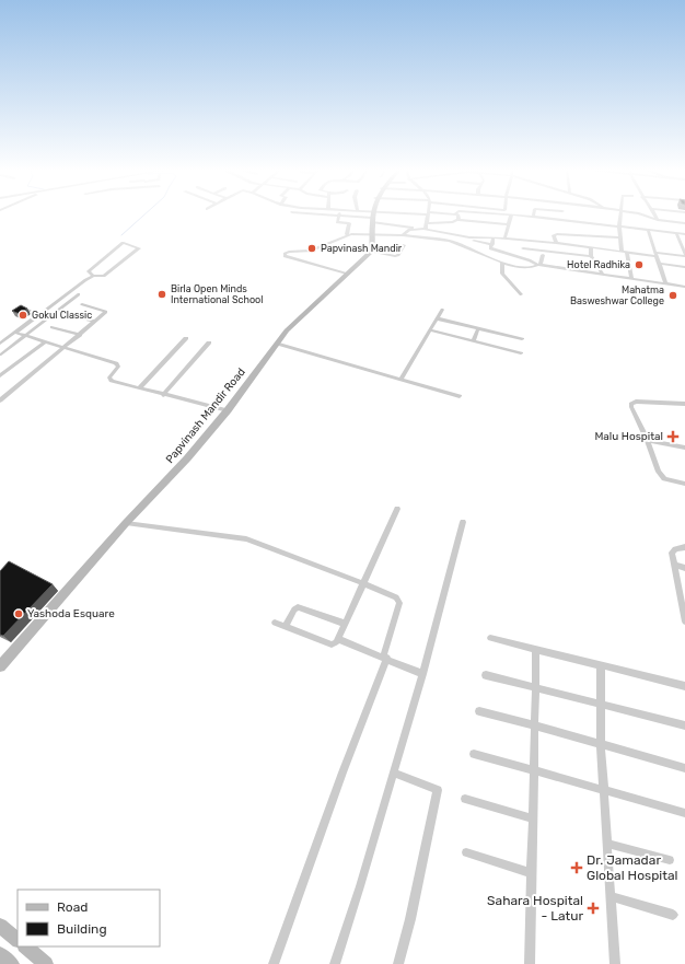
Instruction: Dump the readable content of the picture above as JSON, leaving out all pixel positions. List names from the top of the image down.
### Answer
{
  "streets": {
    "street": ["Papvinash Mandir Road"]
  },
  "places": {
    "other": [
      "Papvinash Mandir",
      "Hotel Radhika",
      "Birla Open Minds International School",
      "Mahatma Basweshwar College",
      "Gokul Classic",
      "Yashoda Esquare"
    ],
    "health": ["Malu Hospital", "Dr. Jamadar Global Hospital", "Sahara Hospital - Latur"]
  },
  "legend": ["Road", "Building"]
}
